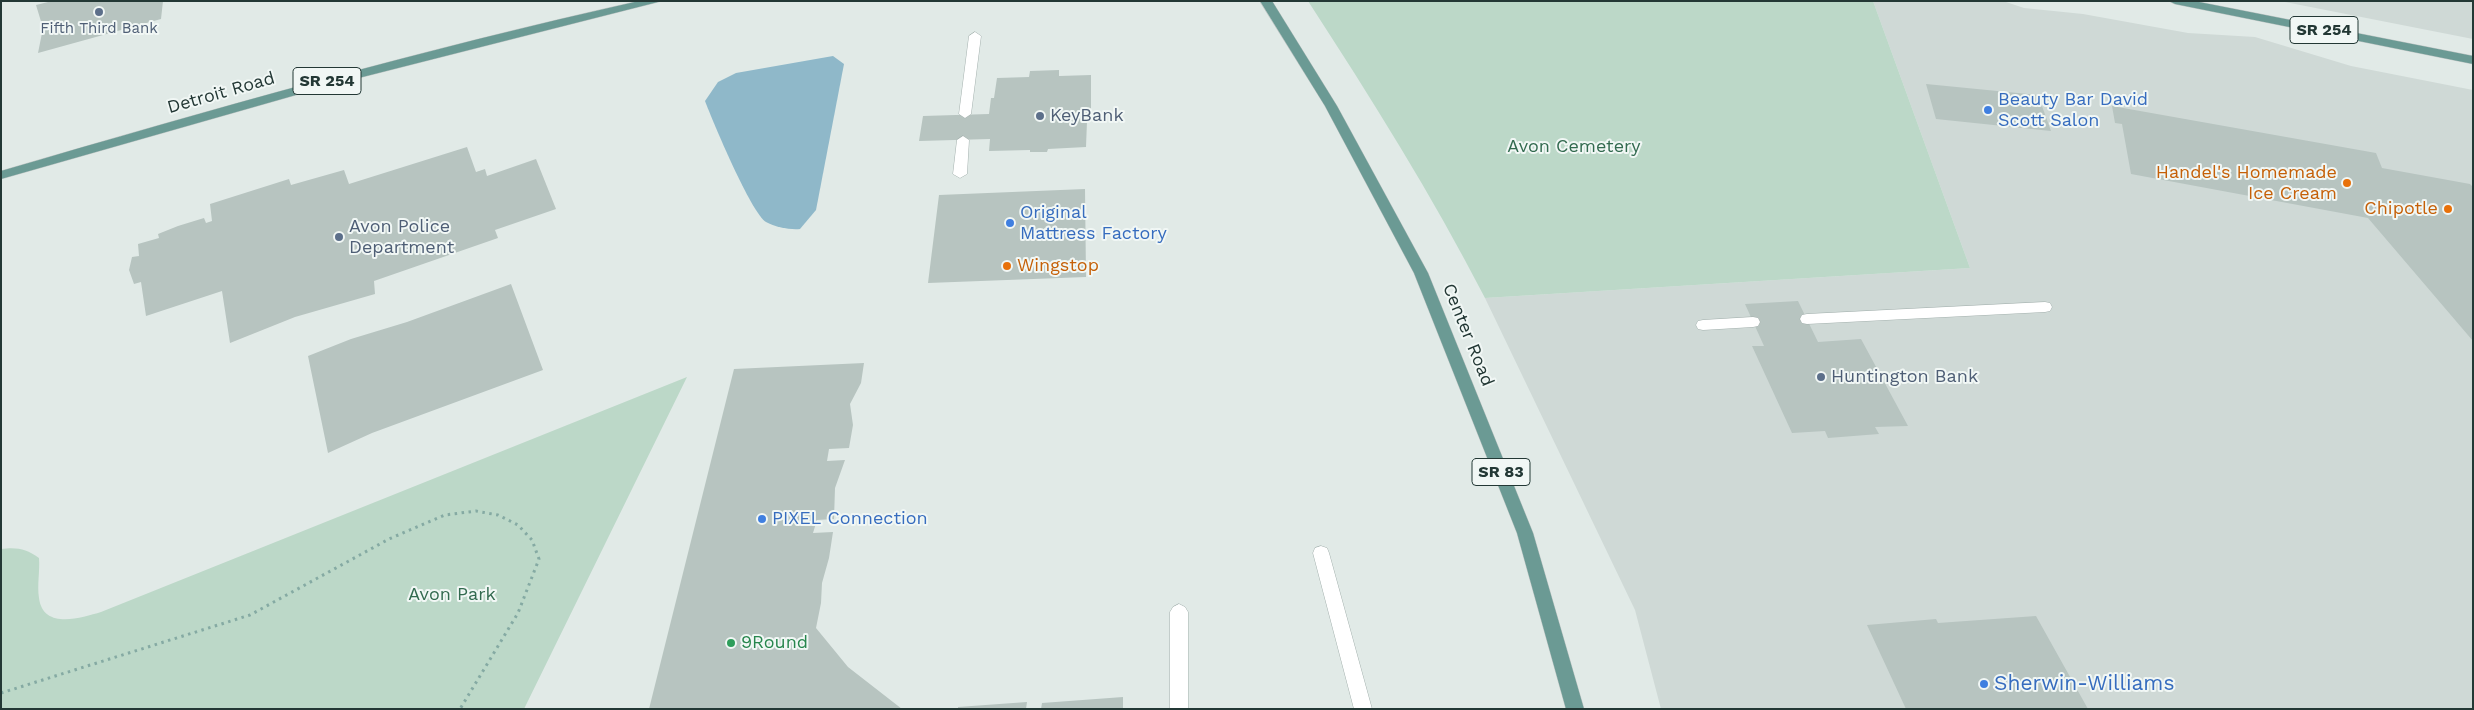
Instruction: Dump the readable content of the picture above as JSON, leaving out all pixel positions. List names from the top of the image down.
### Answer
{
  "streets": {
    "main road": [
      "SR 254",
      "Detroit Road",
      "Center Road",
      "SR 83"
    ]
  },
  "parks": ["Avon Cemetery", "Avon Park"],
  "places": [
    "Fifth Third Bank",
    "Beauty Bar David Scott Salon",
    "KeyBank",
    "Handel's Homemade Ice Cream",
    "Chipotle",
    "Original Mattress Factory",
    "Avon Police Department",
    "Wingstop",
    "Huntington Bank",
    "PIXEL Connection",
    "9Round",
    "Sherwin-Williams"
  ]
}
